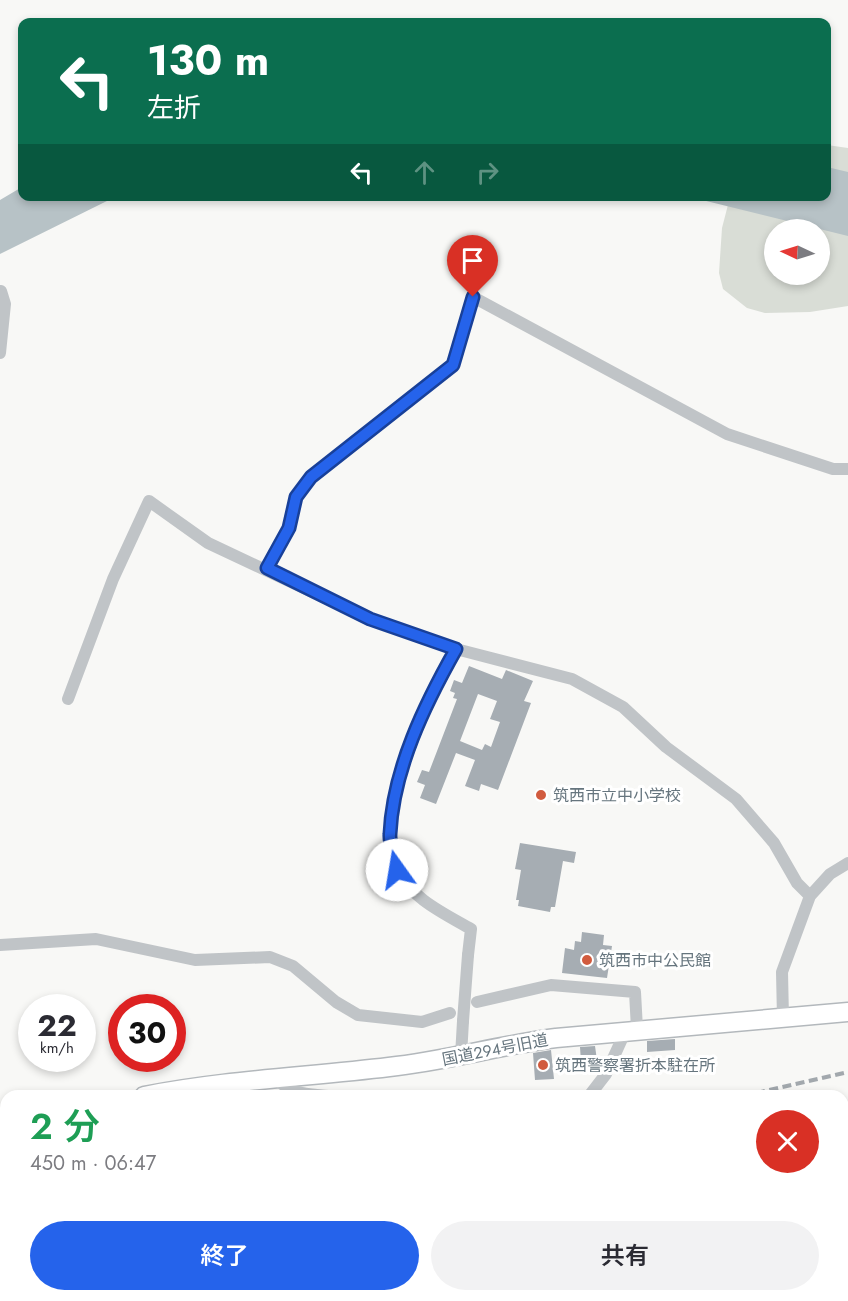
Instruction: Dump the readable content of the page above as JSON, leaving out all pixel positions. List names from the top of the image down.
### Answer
{
  "streets": {
    "street": ["国道294号旧道"]
  },
  "places": ["筑西市立中小学校", "筑西市中公民館", "筑西警察署折本駐在所"],
  "north": "left",
  "page": {
    "turn": ["130 m", "左折"],
    "speed": "22 km/h",
    "limit": "30",
    "heading": ["2 分", "450 m · 06:47"],
    "buttons": ["終了", "共有"]
  }
}
